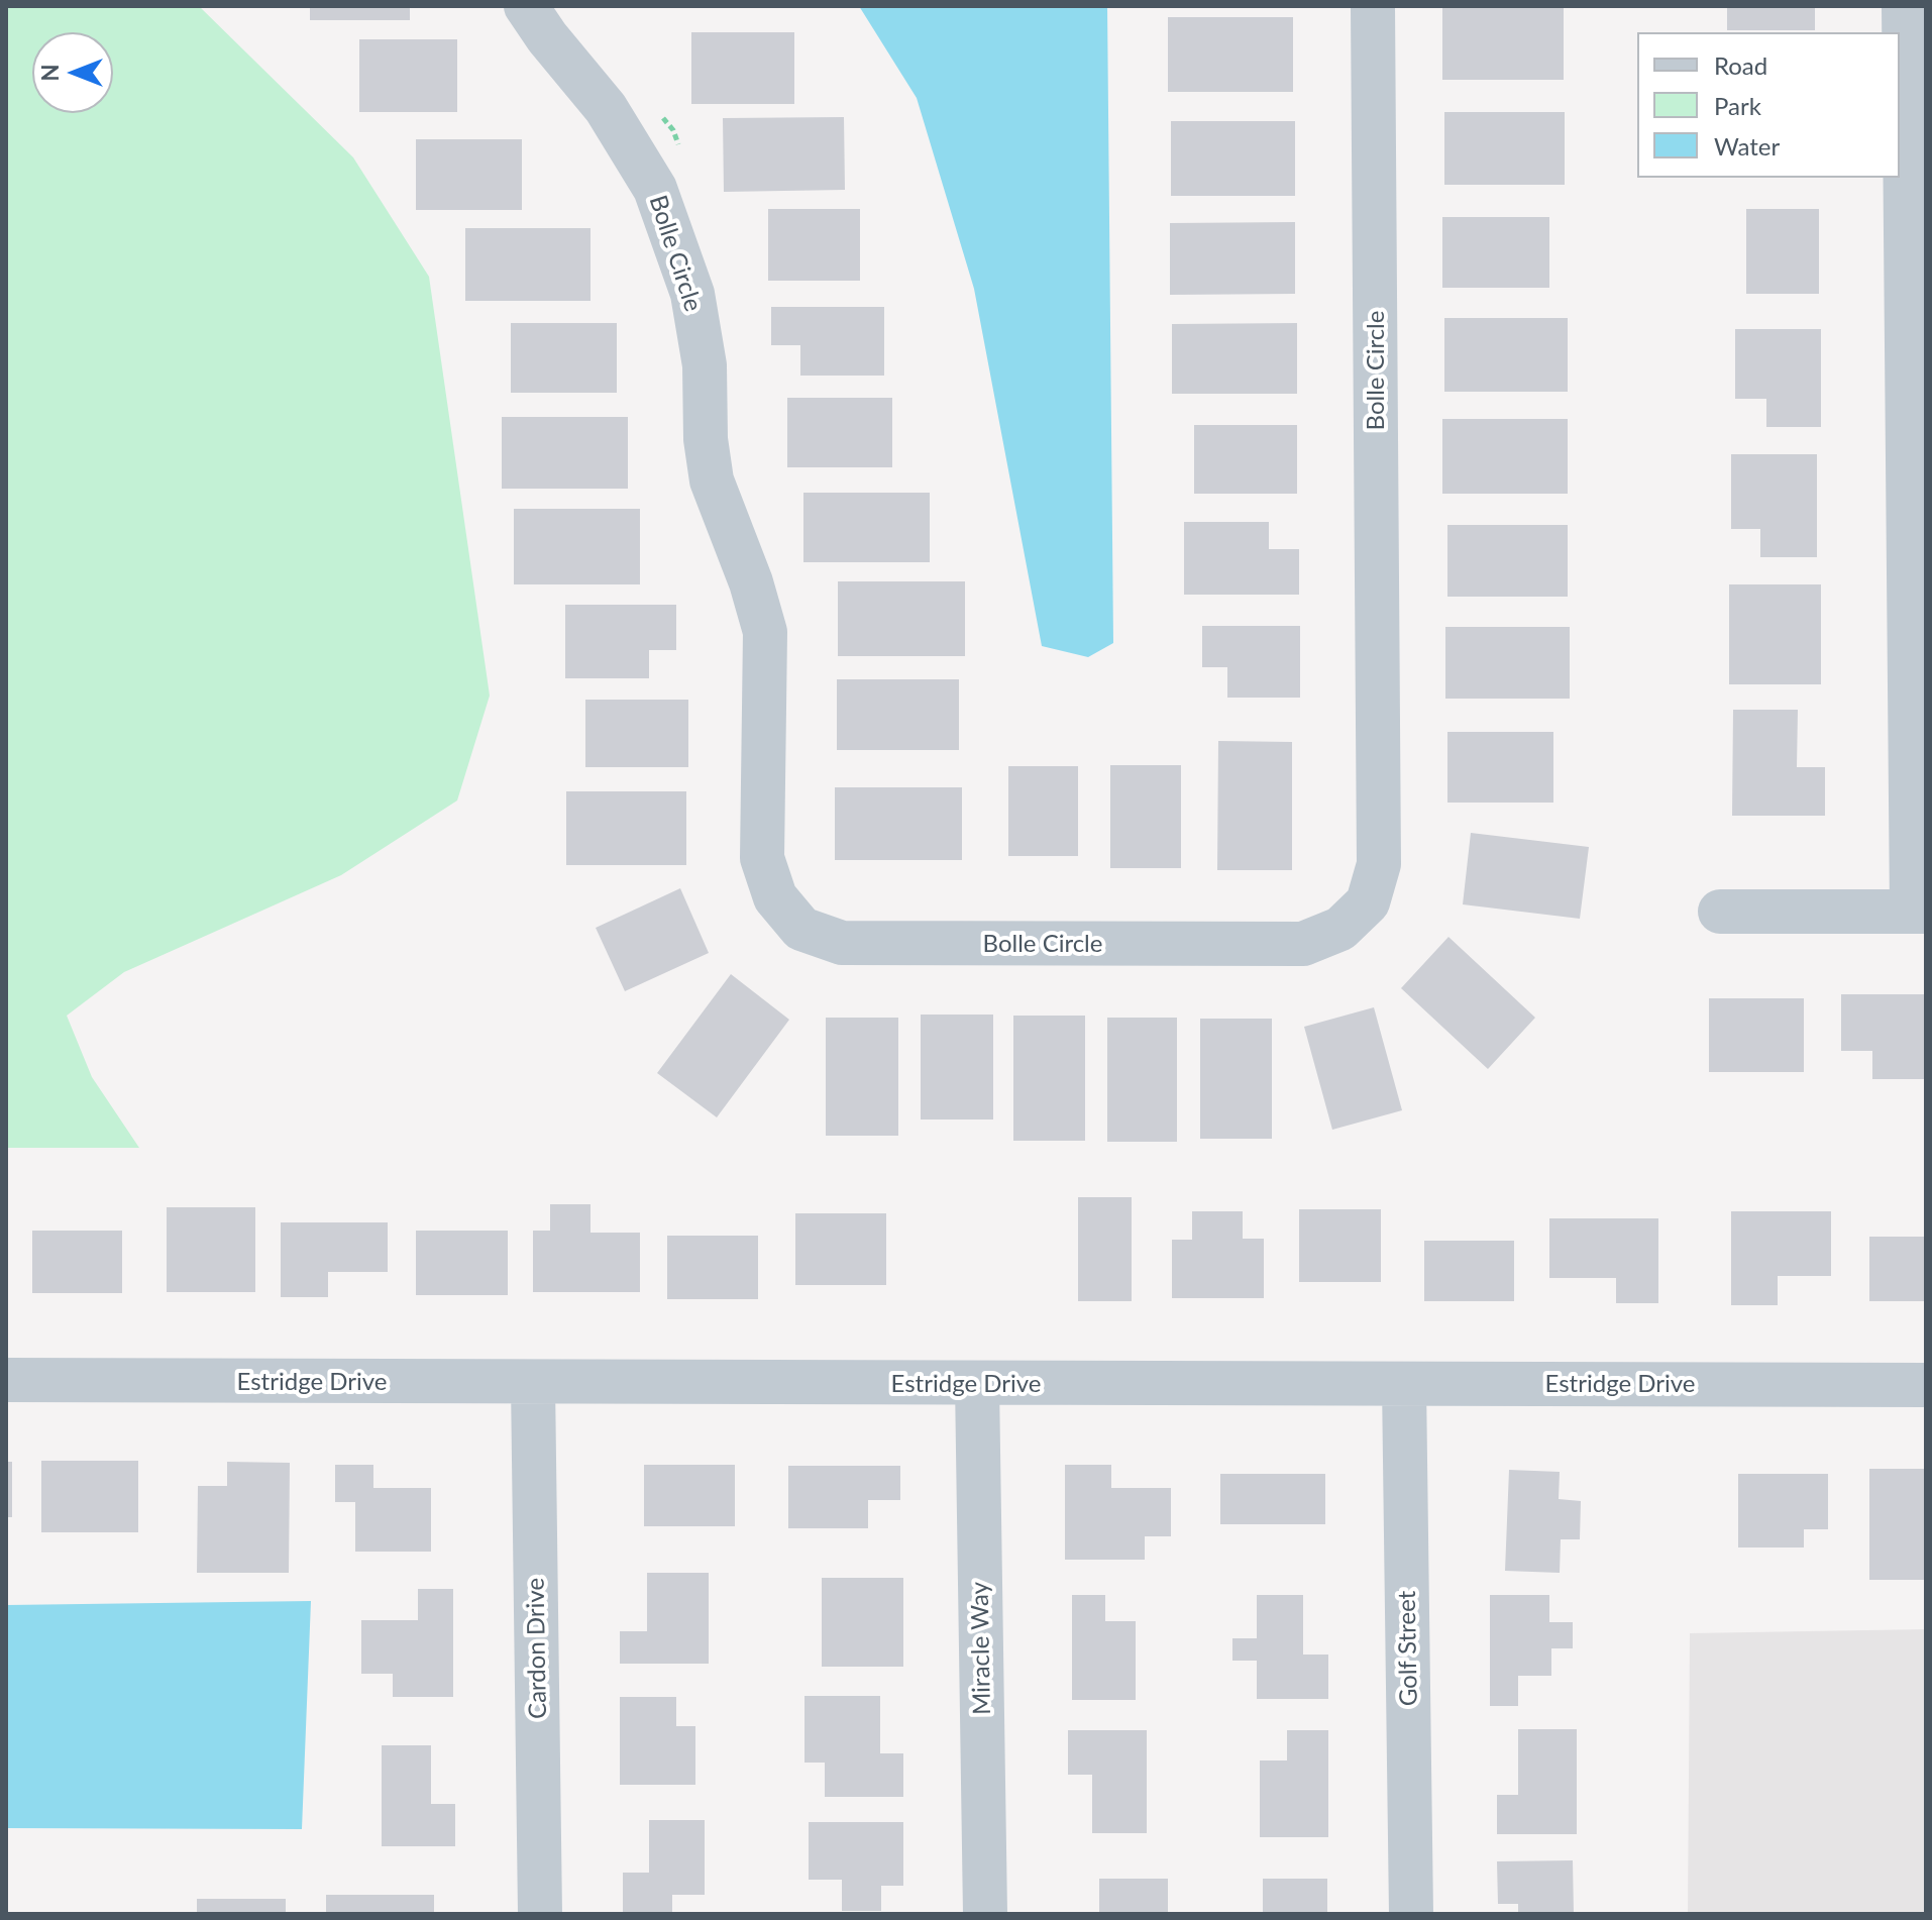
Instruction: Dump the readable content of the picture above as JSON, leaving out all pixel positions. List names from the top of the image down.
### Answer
{
  "streets": {
    "street": [
      "Bolle Circle",
      "Estridge Drive",
      "Cardon Drive",
      "Miracle Way",
      "Golf Street"
    ]
  },
  "crossings": [
    ["Estridge Drive", "Cardon Drive"],
    ["Estridge Drive", "Miracle Way"],
    ["Estridge Drive", "Golf Street"]
  ],
  "legend": ["Road", "Park", "Water"],
  "north": "left"
}
